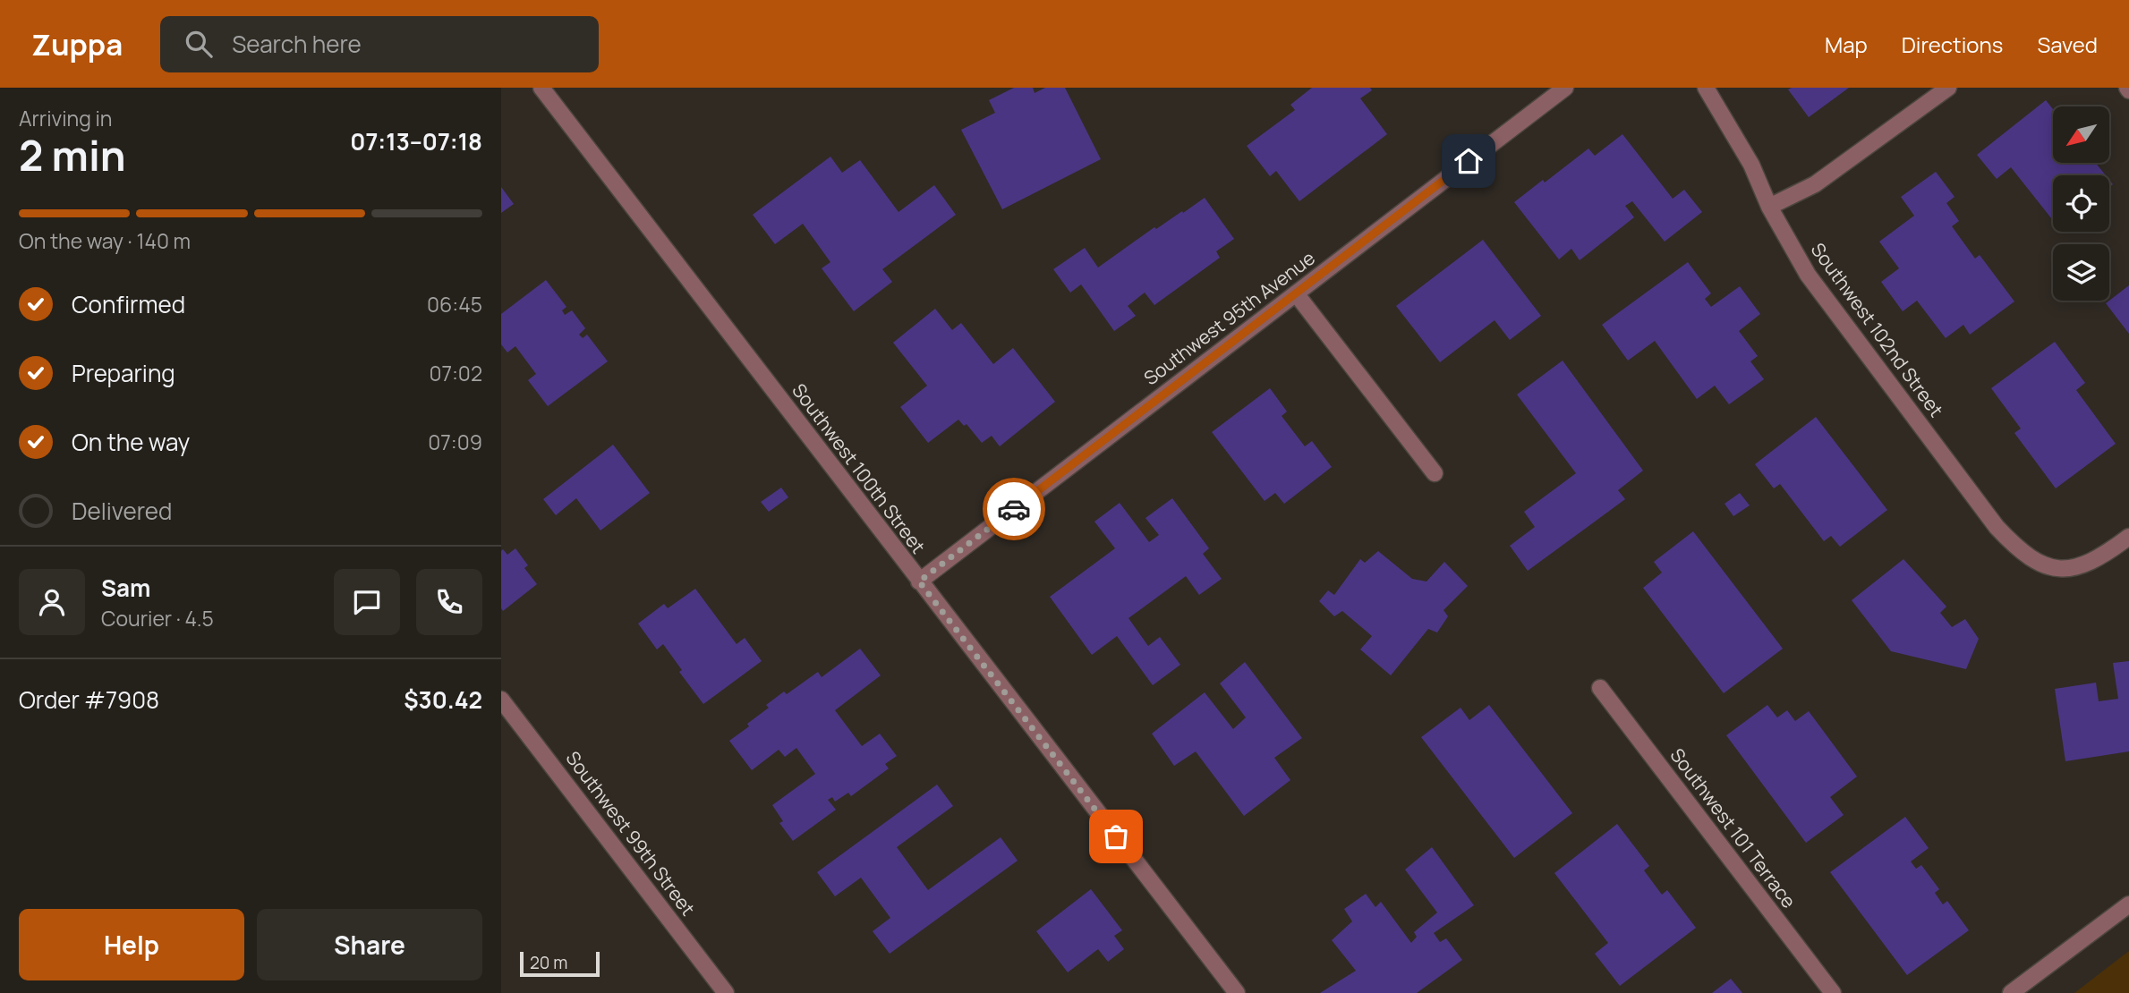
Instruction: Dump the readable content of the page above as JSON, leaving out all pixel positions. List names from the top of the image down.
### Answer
{
  "streets": {
    "street": [
      "Southwest 95th Avenue",
      "Southwest 102nd Street",
      "Southwest 100th Street",
      "Southwest 101 Terrace",
      "Southwest 99th Street"
    ]
  },
  "crossings": [
    ["Southwest 95th Avenue", "Southwest 100th Street"]
  ],
  "scale_bar": "20 m",
  "north": "bottom left",
  "page": {
    "header": "Zuppa",
    "search": "Search here",
    "nav": ["Map", "Directions", "Saved"],
    "heading": ["2 min", "Arriving in", "07:13–07:18"],
    "panel": [
      "Sam",
      "Courier · 4.5",
      "Order #7908",
      "$30.42"
    ],
    "bar": "On the way · 140 m",
    "list": [
      ["Confirmed", "06:45"],
      ["Preparing", "07:02"],
      ["On the way", "07:09"],
      "Delivered"
    ],
    "buttons": ["Help", "Share"],
    "scale": "20 m"
  }
}
